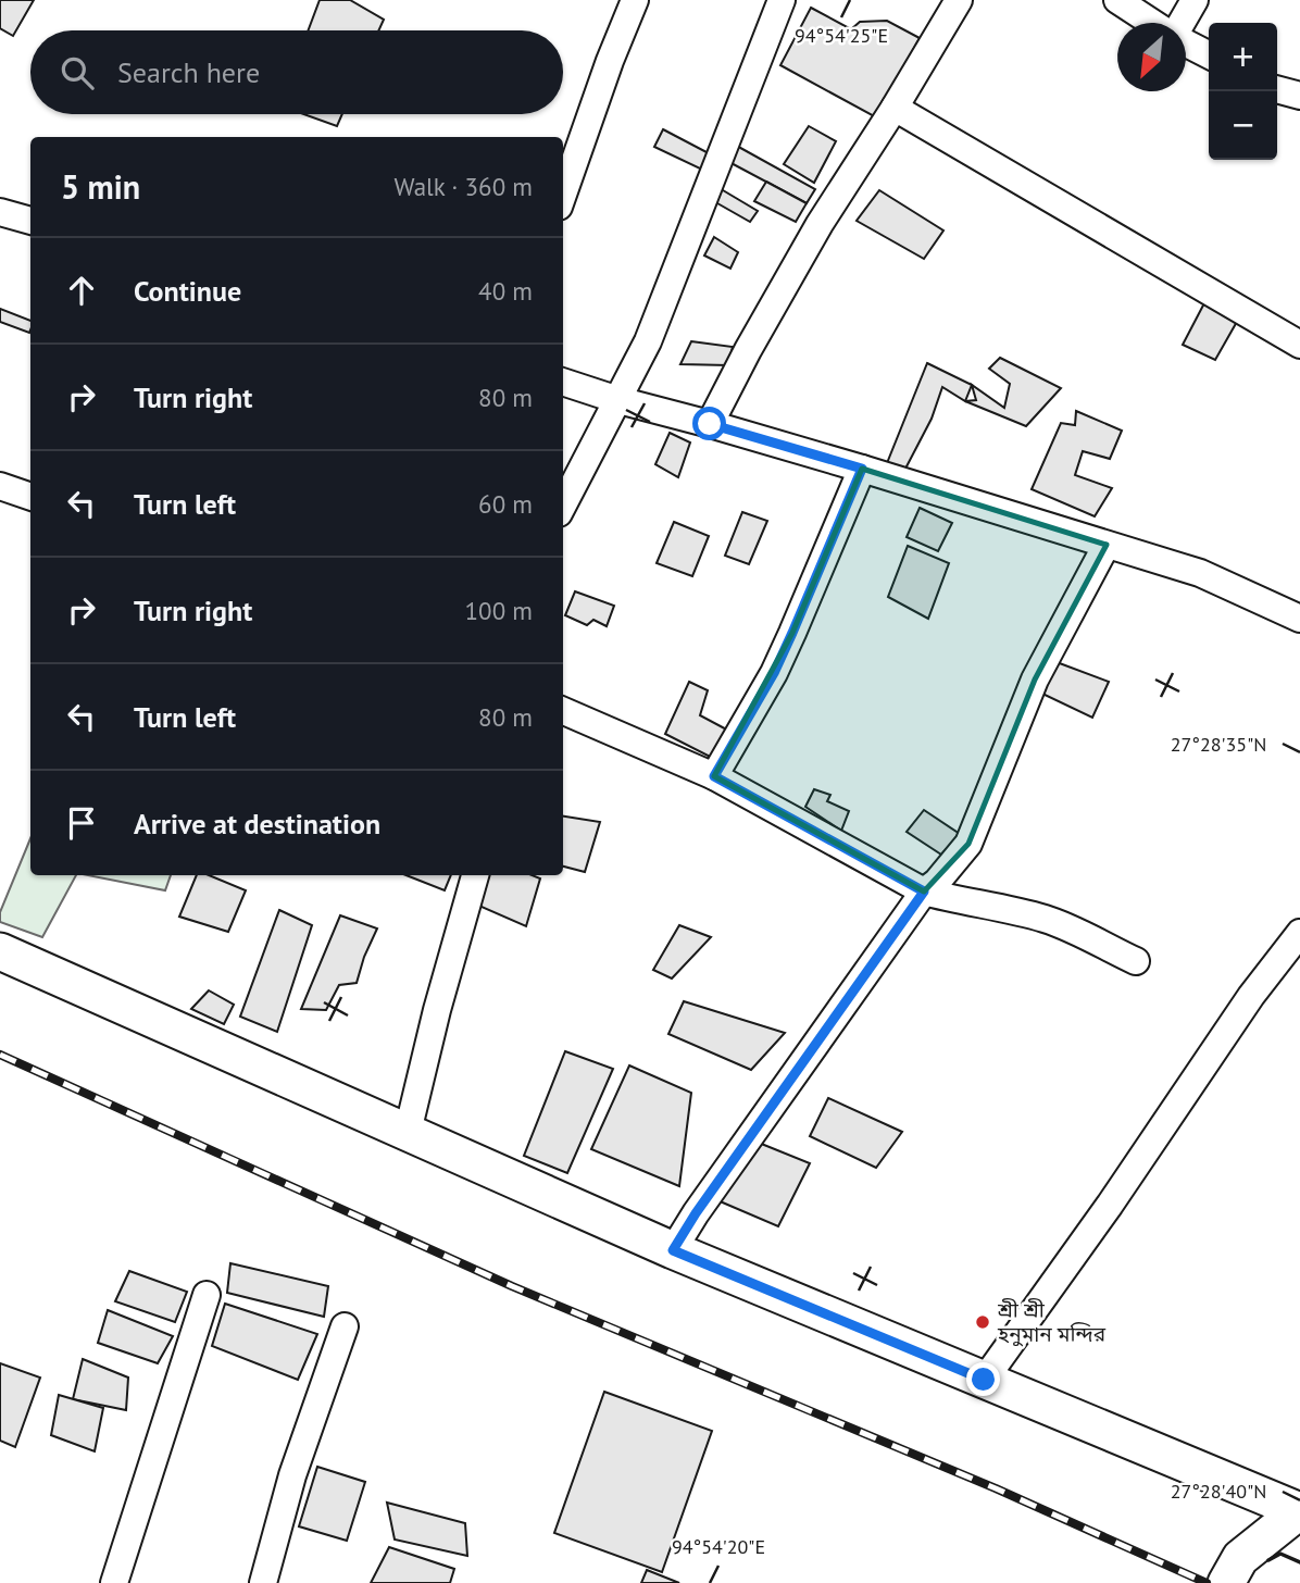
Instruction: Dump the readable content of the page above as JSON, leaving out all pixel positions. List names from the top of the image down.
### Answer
{
  "places": ["শ্রী শ্রী হনুমান মন্দির"],
  "north": "bottom left",
  "page": {
    "map_buttons": ["+", "−"],
    "search": "Search here",
    "heading": ["5 min", "Walk · 360 m"],
    "list": [
      ["Continue", "40 m"],
      ["Turn right", "80 m"],
      ["Turn left", "60 m"],
      ["Turn right", "100 m"],
      ["Turn left", "80 m"],
      "Arrive at destination"
    ]
  },
  "coordinates": [
    "94°54'25\"E",
    "27°28'35\"N",
    "27°28'40\"N",
    "94°54'20\"E"
  ]
}
